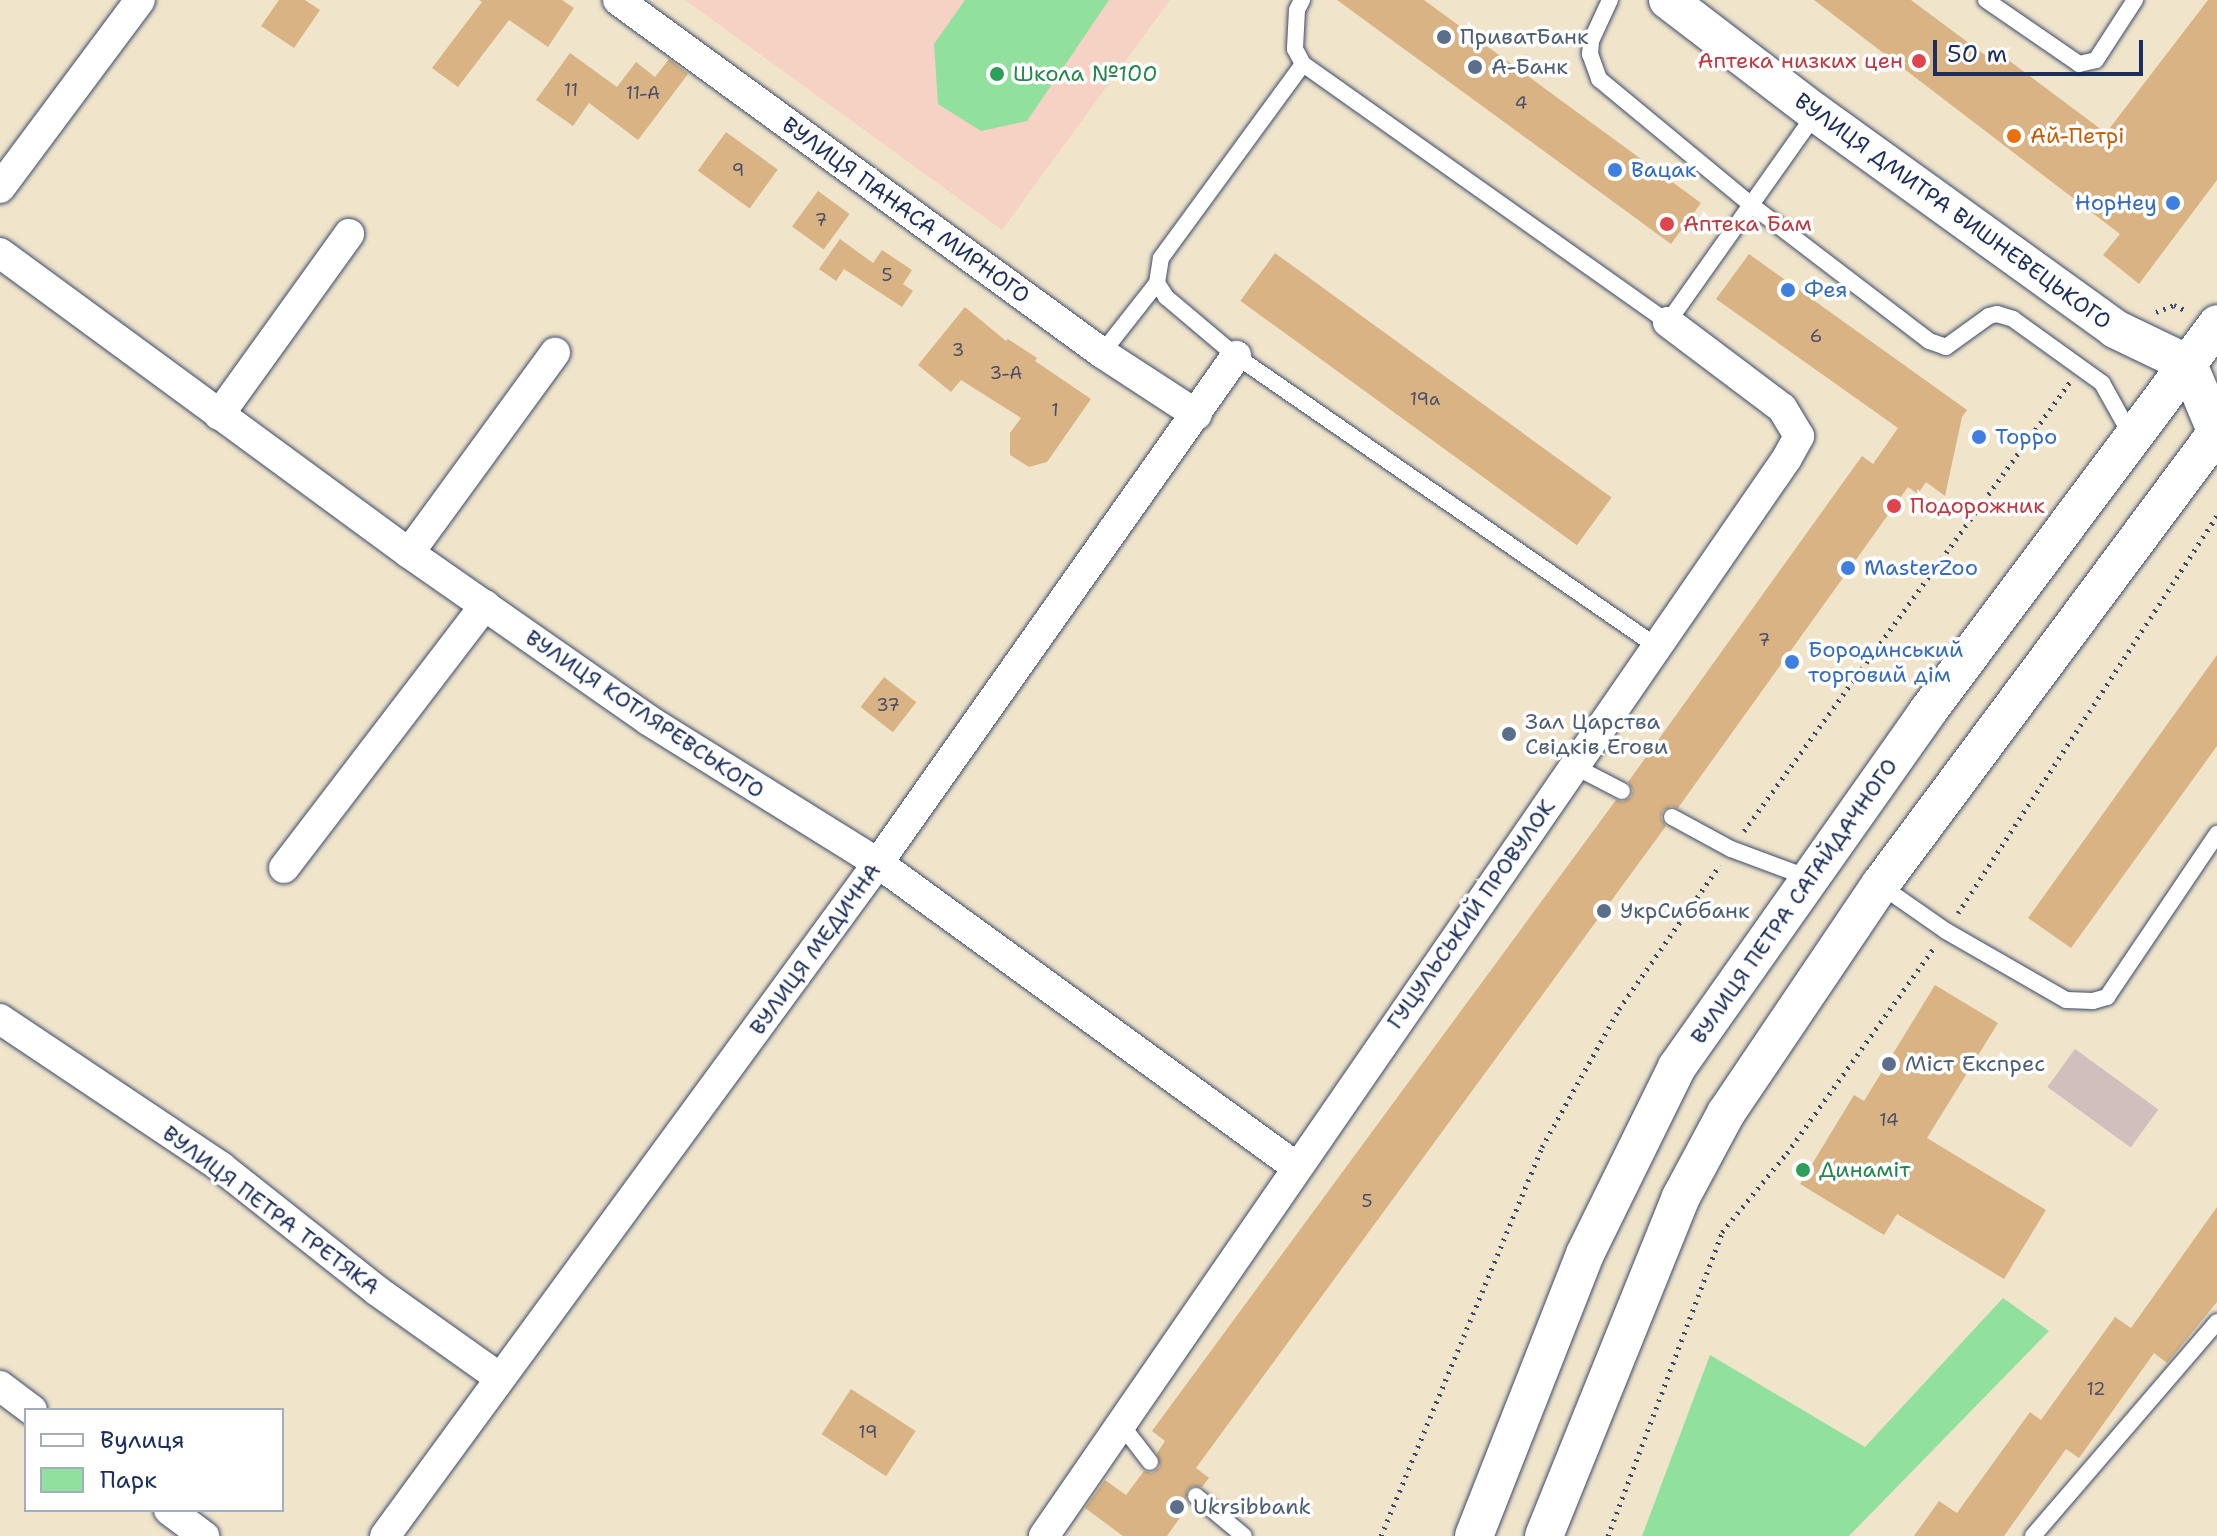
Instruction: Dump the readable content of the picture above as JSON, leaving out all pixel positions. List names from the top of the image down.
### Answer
{
  "streets": {
    "street": [
      "ВУЛИЦЯ ПАНАСА МИРНОГО",
      "ВУЛИЦЯ ДМИТРА ВИШНЕВЕЦЬКОГО",
      "ВУЛИЦЯ КОТЛЯРЕВСЬКОГО",
      "ВУЛИЦЯ ПЕТРА САГАЙДАЧНОГО",
      "ГУЦУЛЬСЬКИЙ ПРОВУЛОК",
      "ВУЛИЦЯ МЕДИЧНА",
      "ВУЛИЦЯ ПЕТРА ТРЕТЯКА"
    ]
  },
  "crossings": [
    ["ВУЛИЦЯ ПАНАСА МИРНОГО", "ВУЛИЦЯ МЕДИЧНА"],
    ["ВУЛИЦЯ ДМИТРА ВИШНЕВЕЦЬКОГО", "ВУЛИЦЯ ПЕТРА САГАЙДАЧНОГО"],
    ["ВУЛИЦЯ КОТЛЯРЕВСЬКОГО", "ГУЦУЛЬСЬКИЙ ПРОВУЛОК"],
    ["ВУЛИЦЯ КОТЛЯРЕВСЬКОГО", "ВУЛИЦЯ МЕДИЧНА"],
    ["ВУЛИЦЯ МЕДИЧНА", "ВУЛИЦЯ ПЕТРА ТРЕТЯКА"]
  ],
  "places": [
    "ПриватБанк",
    "Аптека низких цен",
    "А-Банк",
    "Школа №100",
    "Ай-Петрі",
    "Вацак",
    "HopHey",
    "Аптека Бам",
    "Фея",
    "Торро",
    "Подорожник",
    "MasterZoo",
    "Бородинський торговий дім",
    "Зал Царства Свiдкiв Егови",
    "УкрСиббанк",
    "Міст Експрес",
    "Динаміт",
    "Ukrsibbank"
  ],
  "house_numbers": [
    "11",
    "11-А",
    "4",
    "9",
    "7",
    "5",
    "6",
    "3",
    "3-А",
    "19а",
    "1",
    "7",
    "37",
    "14",
    "5",
    "12",
    "19"
  ],
  "legend": ["Вулиця", "Парк"],
  "scale_bar": "50 m"
}
